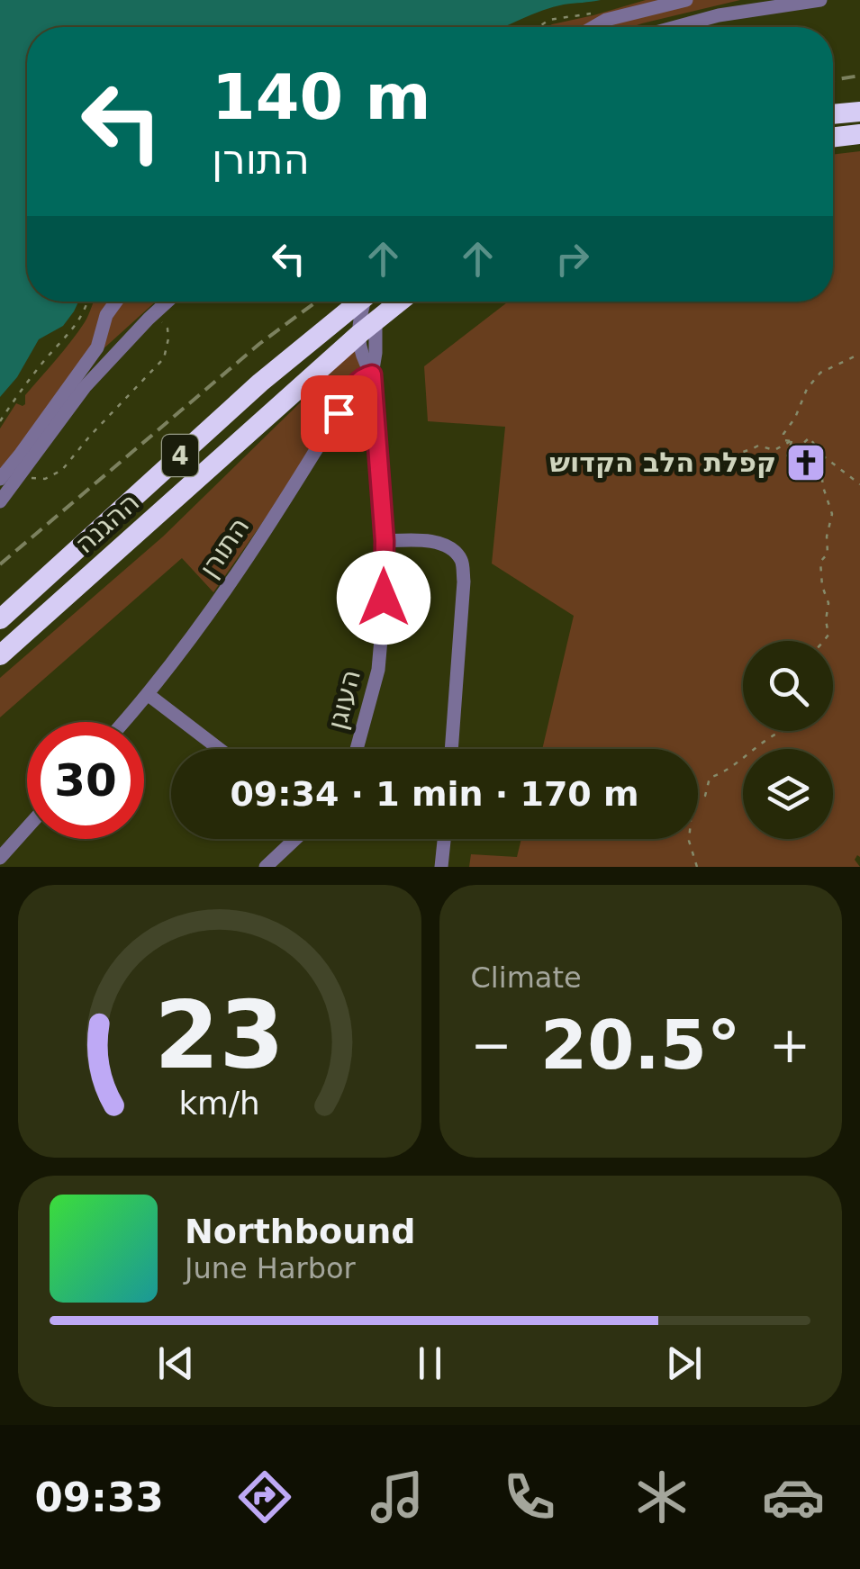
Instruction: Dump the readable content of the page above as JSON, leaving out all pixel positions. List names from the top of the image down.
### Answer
{
  "streets": {
    "highway": ["4", "ההגנה"],
    "street": ["התורן", "העוגן"]
  },
  "crossings": [
    ["ההגנה", "העוגן"],
    ["התורן", "העוגן"]
  ],
  "places": {
    "church": ["קפלת הלב הקדוש"]
  },
  "page": {
    "turn": ["140 m", "התורן"],
    "limit": "30",
    "trip": "09:34 · 1 min · 170 m",
    "tile": "Climate",
    "heat": ["−", "20.5°", "+"],
    "song": ["Northbound", "June Harbor"],
    "tabs": "09:33",
    "gauge": ["23", "km/h"]
  }
}
